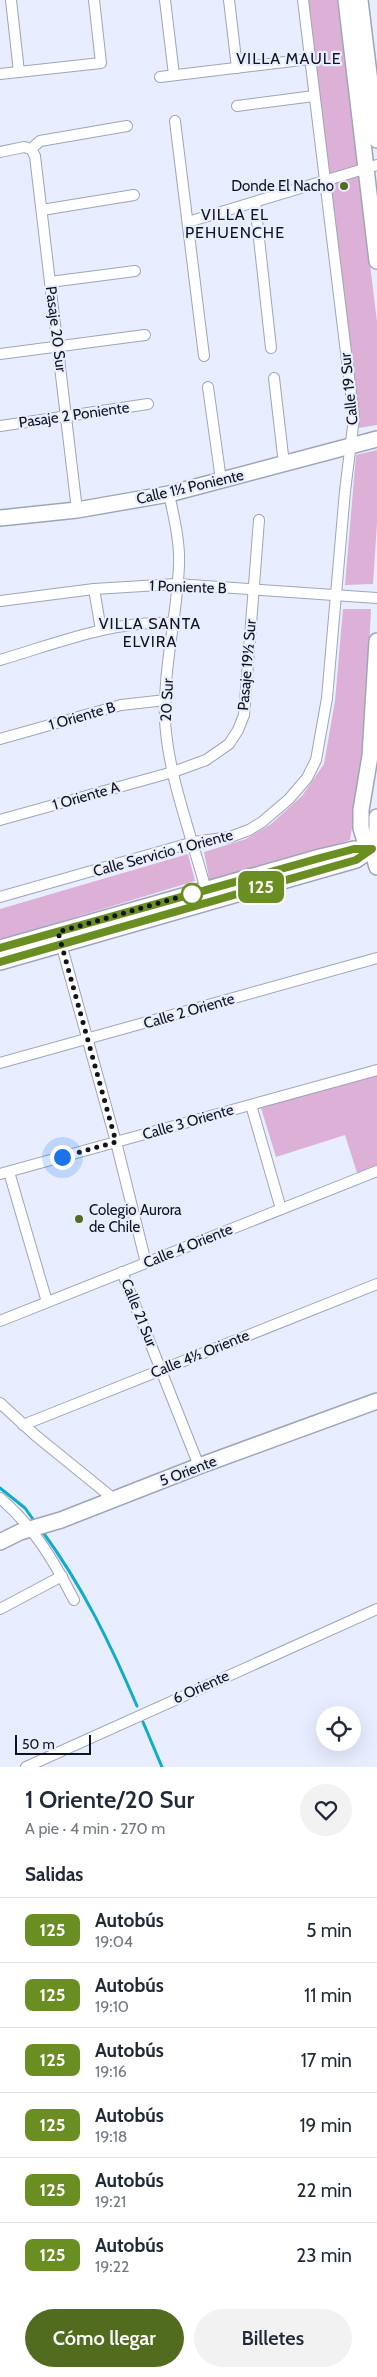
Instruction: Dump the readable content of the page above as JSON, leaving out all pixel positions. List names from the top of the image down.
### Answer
{
  "streets": {
    "street": [
      "Pasaje 20 Sur",
      "Calle 19 Sur",
      "Pasaje 2 Poniente",
      "Calle 1½ Poniente",
      "1 Poniente B",
      "Pasaje 19½ Sur",
      "20 Sur",
      "1 Oriente B",
      "1 Oriente A",
      "Calle Servicio 1 Oriente",
      "Calle 2 Oriente",
      "Calle 3 Oriente",
      "Calle 4 Oriente",
      "Calle 21 Sur",
      "Calle 4½ Oriente",
      "5 Oriente",
      "6 Oriente"
    ]
  },
  "crossings": [
    ["Pasaje 20 Sur", "Pasaje 2 Poniente"],
    ["Pasaje 20 Sur", "Calle 1½ Poniente"],
    ["Calle 19 Sur", "Calle 1½ Poniente"],
    ["Calle 19 Sur", "1 Poniente B"],
    ["Calle 19 Sur", "Calle Servicio 1 Oriente"],
    ["Calle 1½ Poniente", "20 Sur"],
    ["1 Poniente B", "Pasaje 19½ Sur"],
    ["1 Poniente B", "20 Sur"],
    ["Pasaje 19½ Sur", "20 Sur"],
    ["Pasaje 19½ Sur", "1 Oriente A"],
    ["20 Sur", "1 Oriente B"],
    ["20 Sur", "1 Oriente A"],
    ["20 Sur", "Calle Servicio 1 Oriente"],
    ["Calle 2 Oriente", "Calle 21 Sur"],
    ["Calle 3 Oriente", "Calle 21 Sur"],
    ["Calle 4 Oriente", "Calle 21 Sur"],
    ["Calle 21 Sur", "Calle 4½ Oriente"],
    ["Calle 21 Sur", "5 Oriente"]
  ],
  "districts": ["VILLA MAULE", "VILLA EL PEHUENCHE", "VILLA SANTA ELVIRA"],
  "places": ["Donde El Nacho", "Colegio Aurora de Chile"],
  "lines": ["bus line 125"],
  "scale_bar": "50 m",
  "page": {
    "on_map": "125",
    "scale": "50 m",
    "heading": [
      ["1 Oriente/20 Sur", "A pie · 4 min · 270 m"],
      "Salidas"
    ],
    "list": [
      {
        "mark": "125",
        "name": "Autobús",
        "note": "19:04",
        "value": "5 min"
      },
      {
        "mark": "125",
        "name": "Autobús",
        "note": "19:10",
        "value": "11 min"
      },
      {
        "mark": "125",
        "name": "Autobús",
        "note": "19:16",
        "value": "17 min"
      },
      {
        "mark": "125",
        "name": "Autobús",
        "note": "19:18",
        "value": "19 min"
      },
      {
        "mark": "125",
        "name": "Autobús",
        "note": "19:21",
        "value": "22 min"
      },
      {
        "mark": "125",
        "name": "Autobús",
        "note": "19:22",
        "value": "23 min"
      }
    ],
    "buttons": ["Cómo llegar", "Billetes"]
  }
}
